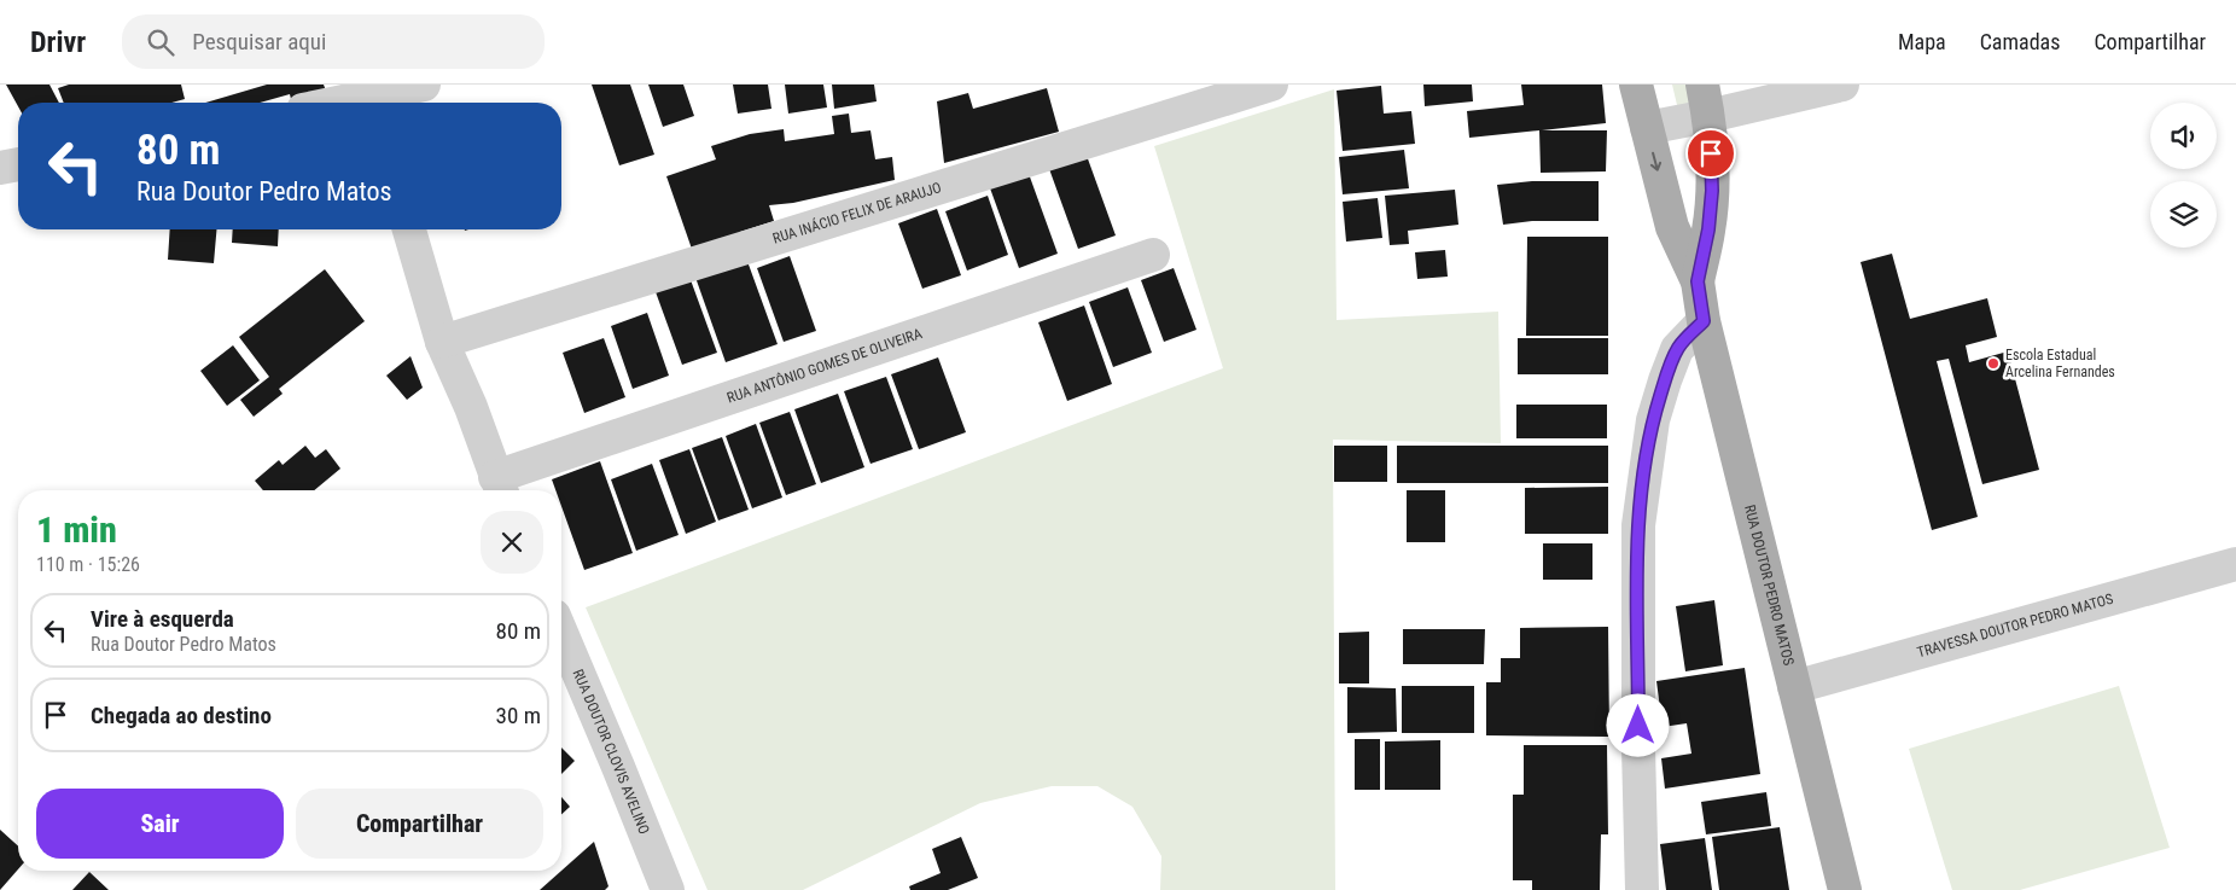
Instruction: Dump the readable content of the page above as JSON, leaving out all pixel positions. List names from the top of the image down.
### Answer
{
  "streets": {
    "main road": ["RUA DOUTOR PEDRO MATOS"],
    "street": [
      "RUA INÁCIO FELIX DE ARAUJO",
      "RUA ANTÔNIO GOMES DE OLIVEIRA",
      "TRAVESSA DOUTOR PEDRO MATOS",
      "RUA DOUTOR CLOVIS AVELINO"
    ]
  },
  "crossings": [
    ["RUA DOUTOR PEDRO MATOS", "TRAVESSA DOUTOR PEDRO MATOS"]
  ],
  "places": ["Escola Estadual Arcelina Fernandes"],
  "page": {
    "header": "Drivr",
    "search": "Pesquisar aqui",
    "nav": ["Mapa", "Camadas", "Compartilhar"],
    "turn": ["80 m", "Rua Doutor Pedro Matos"],
    "heading": ["1 min", "110 m · 15:26"],
    "list": [
      {
        "name": "Vire à esquerda",
        "note": "Rua Doutor Pedro Matos",
        "value": "80 m"
      },
      {
        "name": "Chegada ao destino",
        "value": "30 m"
      }
    ],
    "buttons": ["Sair", "Compartilhar"]
  }
}
